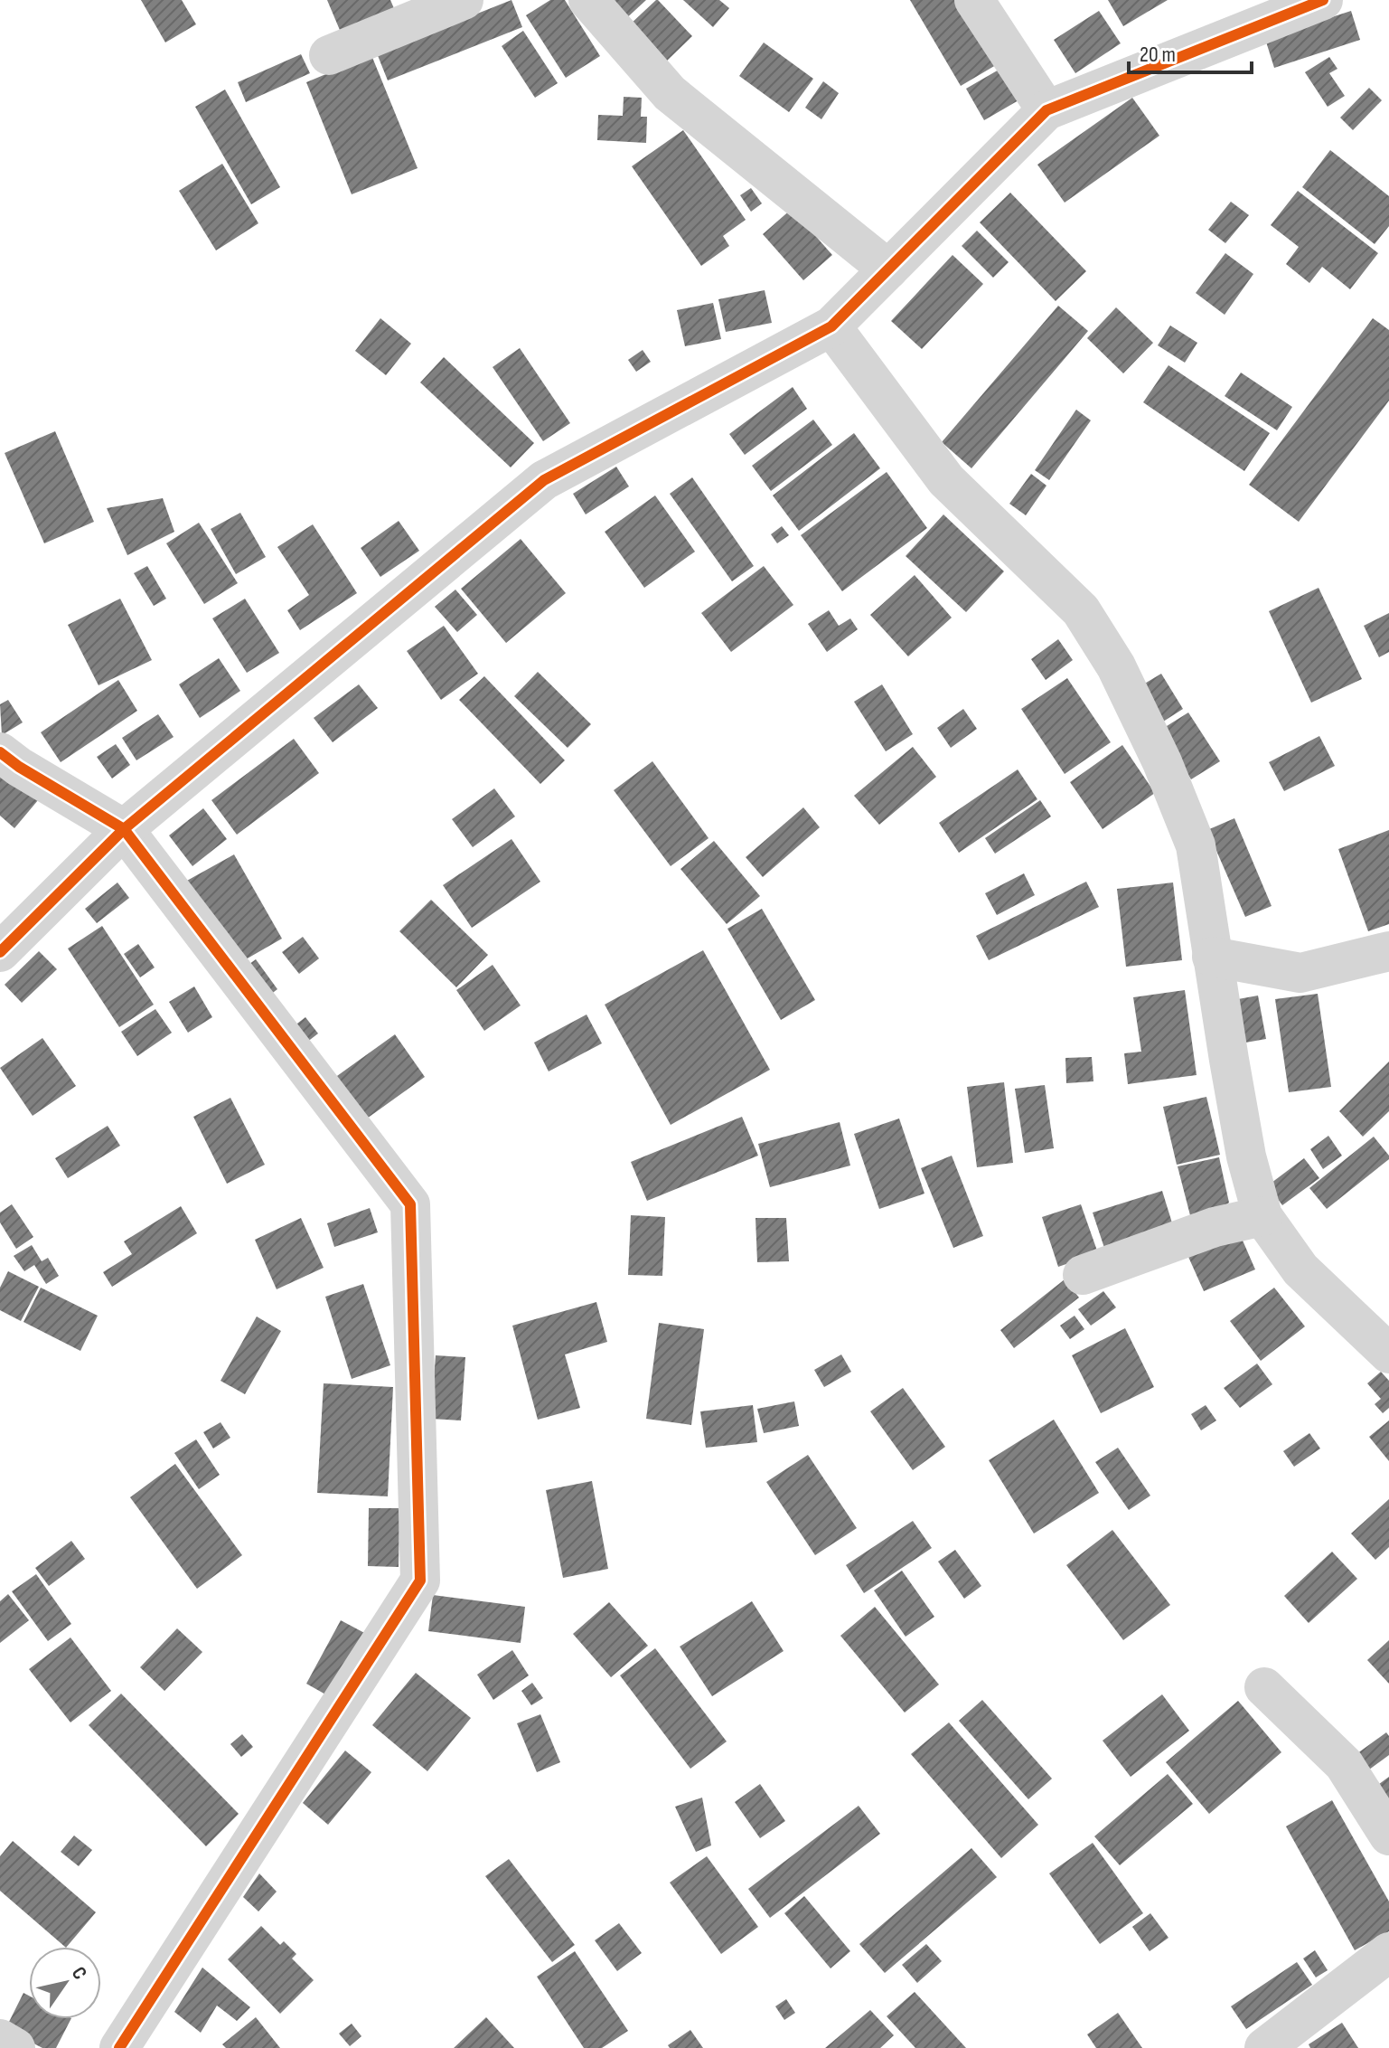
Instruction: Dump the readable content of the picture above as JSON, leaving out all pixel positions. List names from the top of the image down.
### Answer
{
  "scale_bar": "20 m",
  "north": "top right"
}
